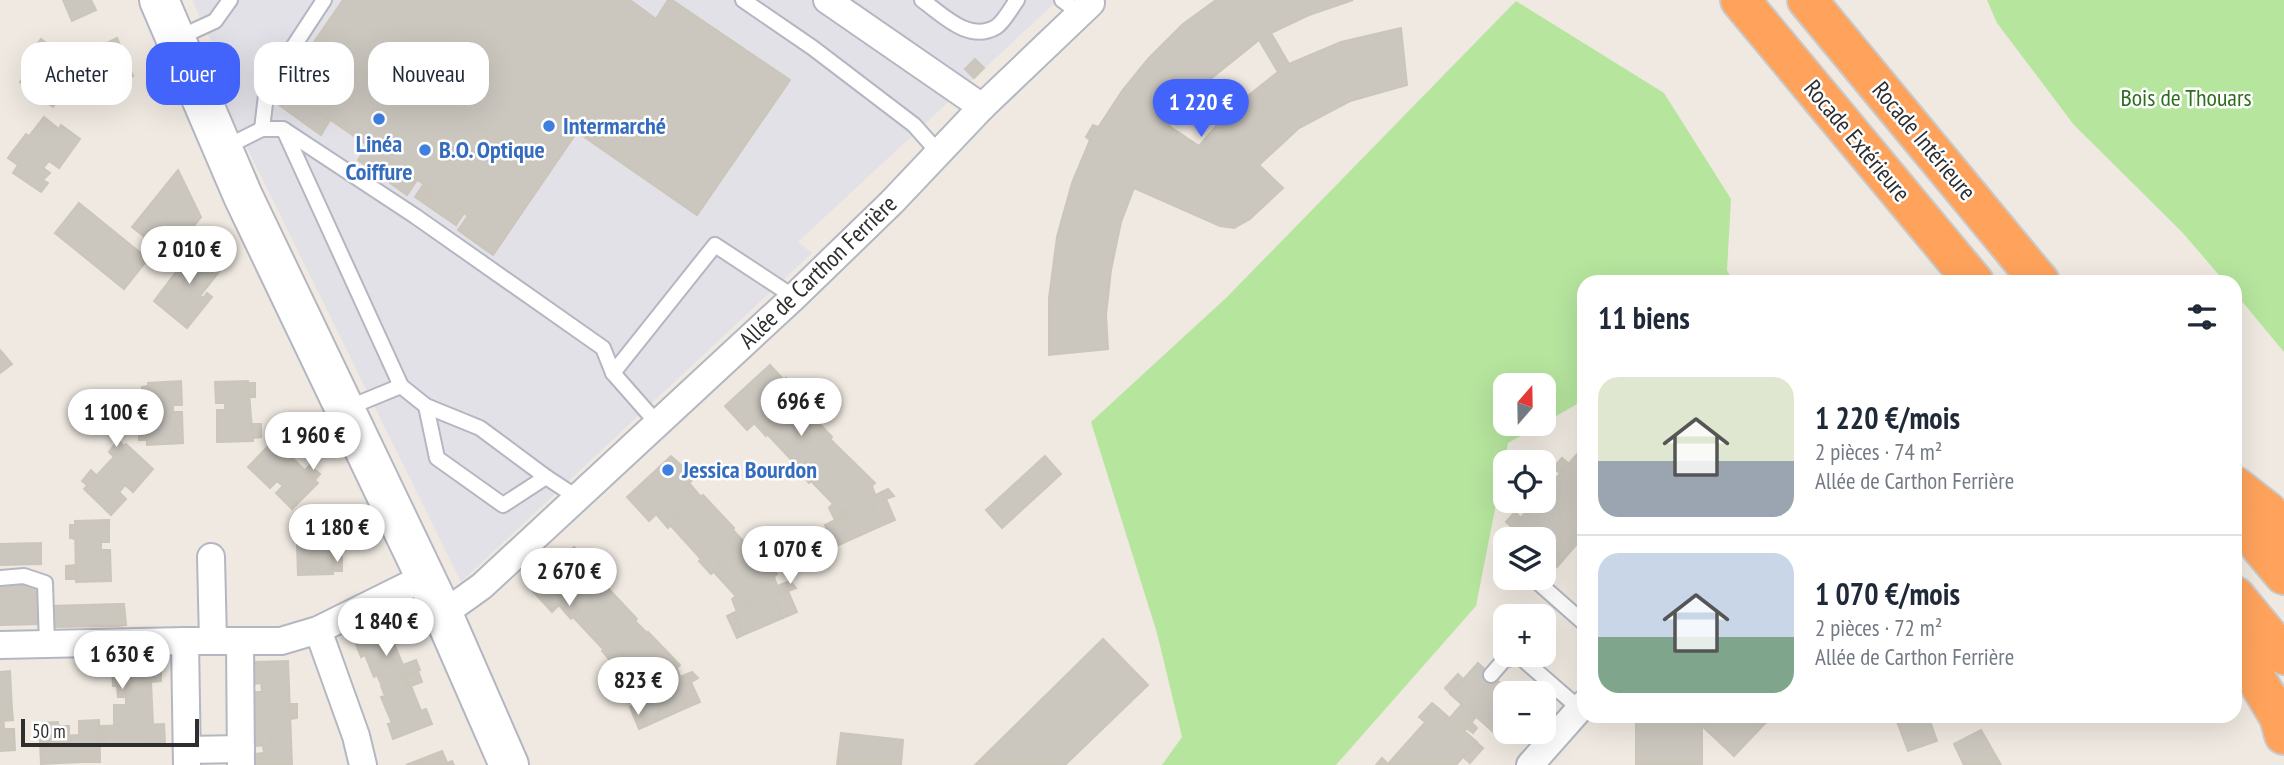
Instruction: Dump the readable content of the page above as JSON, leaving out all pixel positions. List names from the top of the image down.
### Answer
{
  "streets": {
    "highway": ["Rocade Extérieure", "Rocade Intérieure"],
    "street": ["Allée de Carthon Ferrière"]
  },
  "parks": ["Bois de Thouars"],
  "places": [
    "Linéa Coiffure",
    "Intermarché",
    "B.O. Optique",
    "Jessica Bourdon"
  ],
  "scale_bar": "50 m",
  "north": "top",
  "page": {
    "chip": [
      "Acheter",
      "Louer",
      "Filtres",
      "Nouveau"
    ],
    "price": [
      "1 220 €",
      "2 010 €",
      "696 €",
      "1 100 €",
      "1 960 €",
      "1 180 €",
      "1 070 €",
      "2 670 €",
      "1 840 €",
      "1 630 €",
      "823 €"
    ],
    "heading": "11 biens",
    "list": [
      {
        "name": "1 220 €/mois",
        "note": "2 pièces · 74 m² · Allée de Carthon Ferrière"
      },
      {
        "name": "1 070 €/mois",
        "note": "2 pièces · 72 m² · Allée de Carthon Ferrière"
      }
    ],
    "map_buttons": ["+", "−"],
    "scale": "50 m"
  }
}
